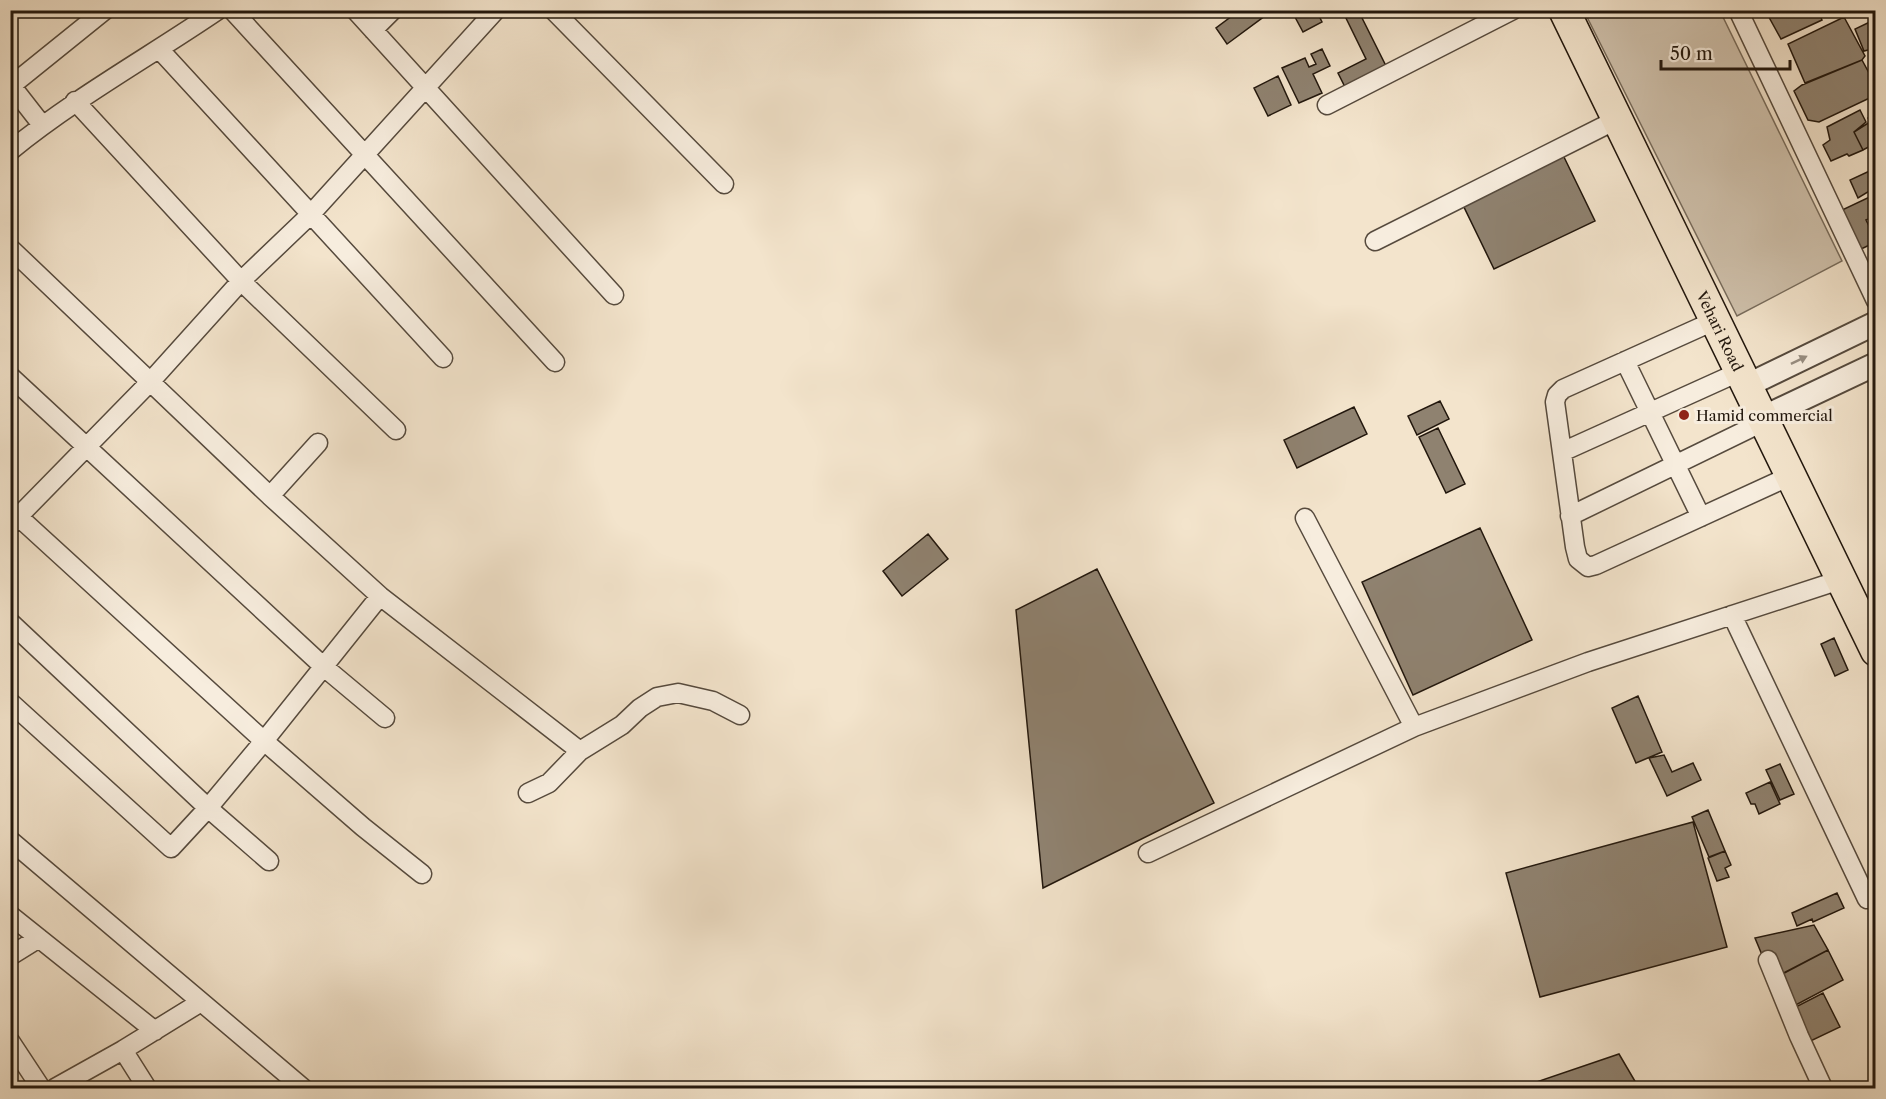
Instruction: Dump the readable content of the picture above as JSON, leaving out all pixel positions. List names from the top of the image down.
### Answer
{
  "streets": {
    "main road": ["Vehari Road"]
  },
  "places": ["Hamid commercial"],
  "scale_bar": "50 m"
}
